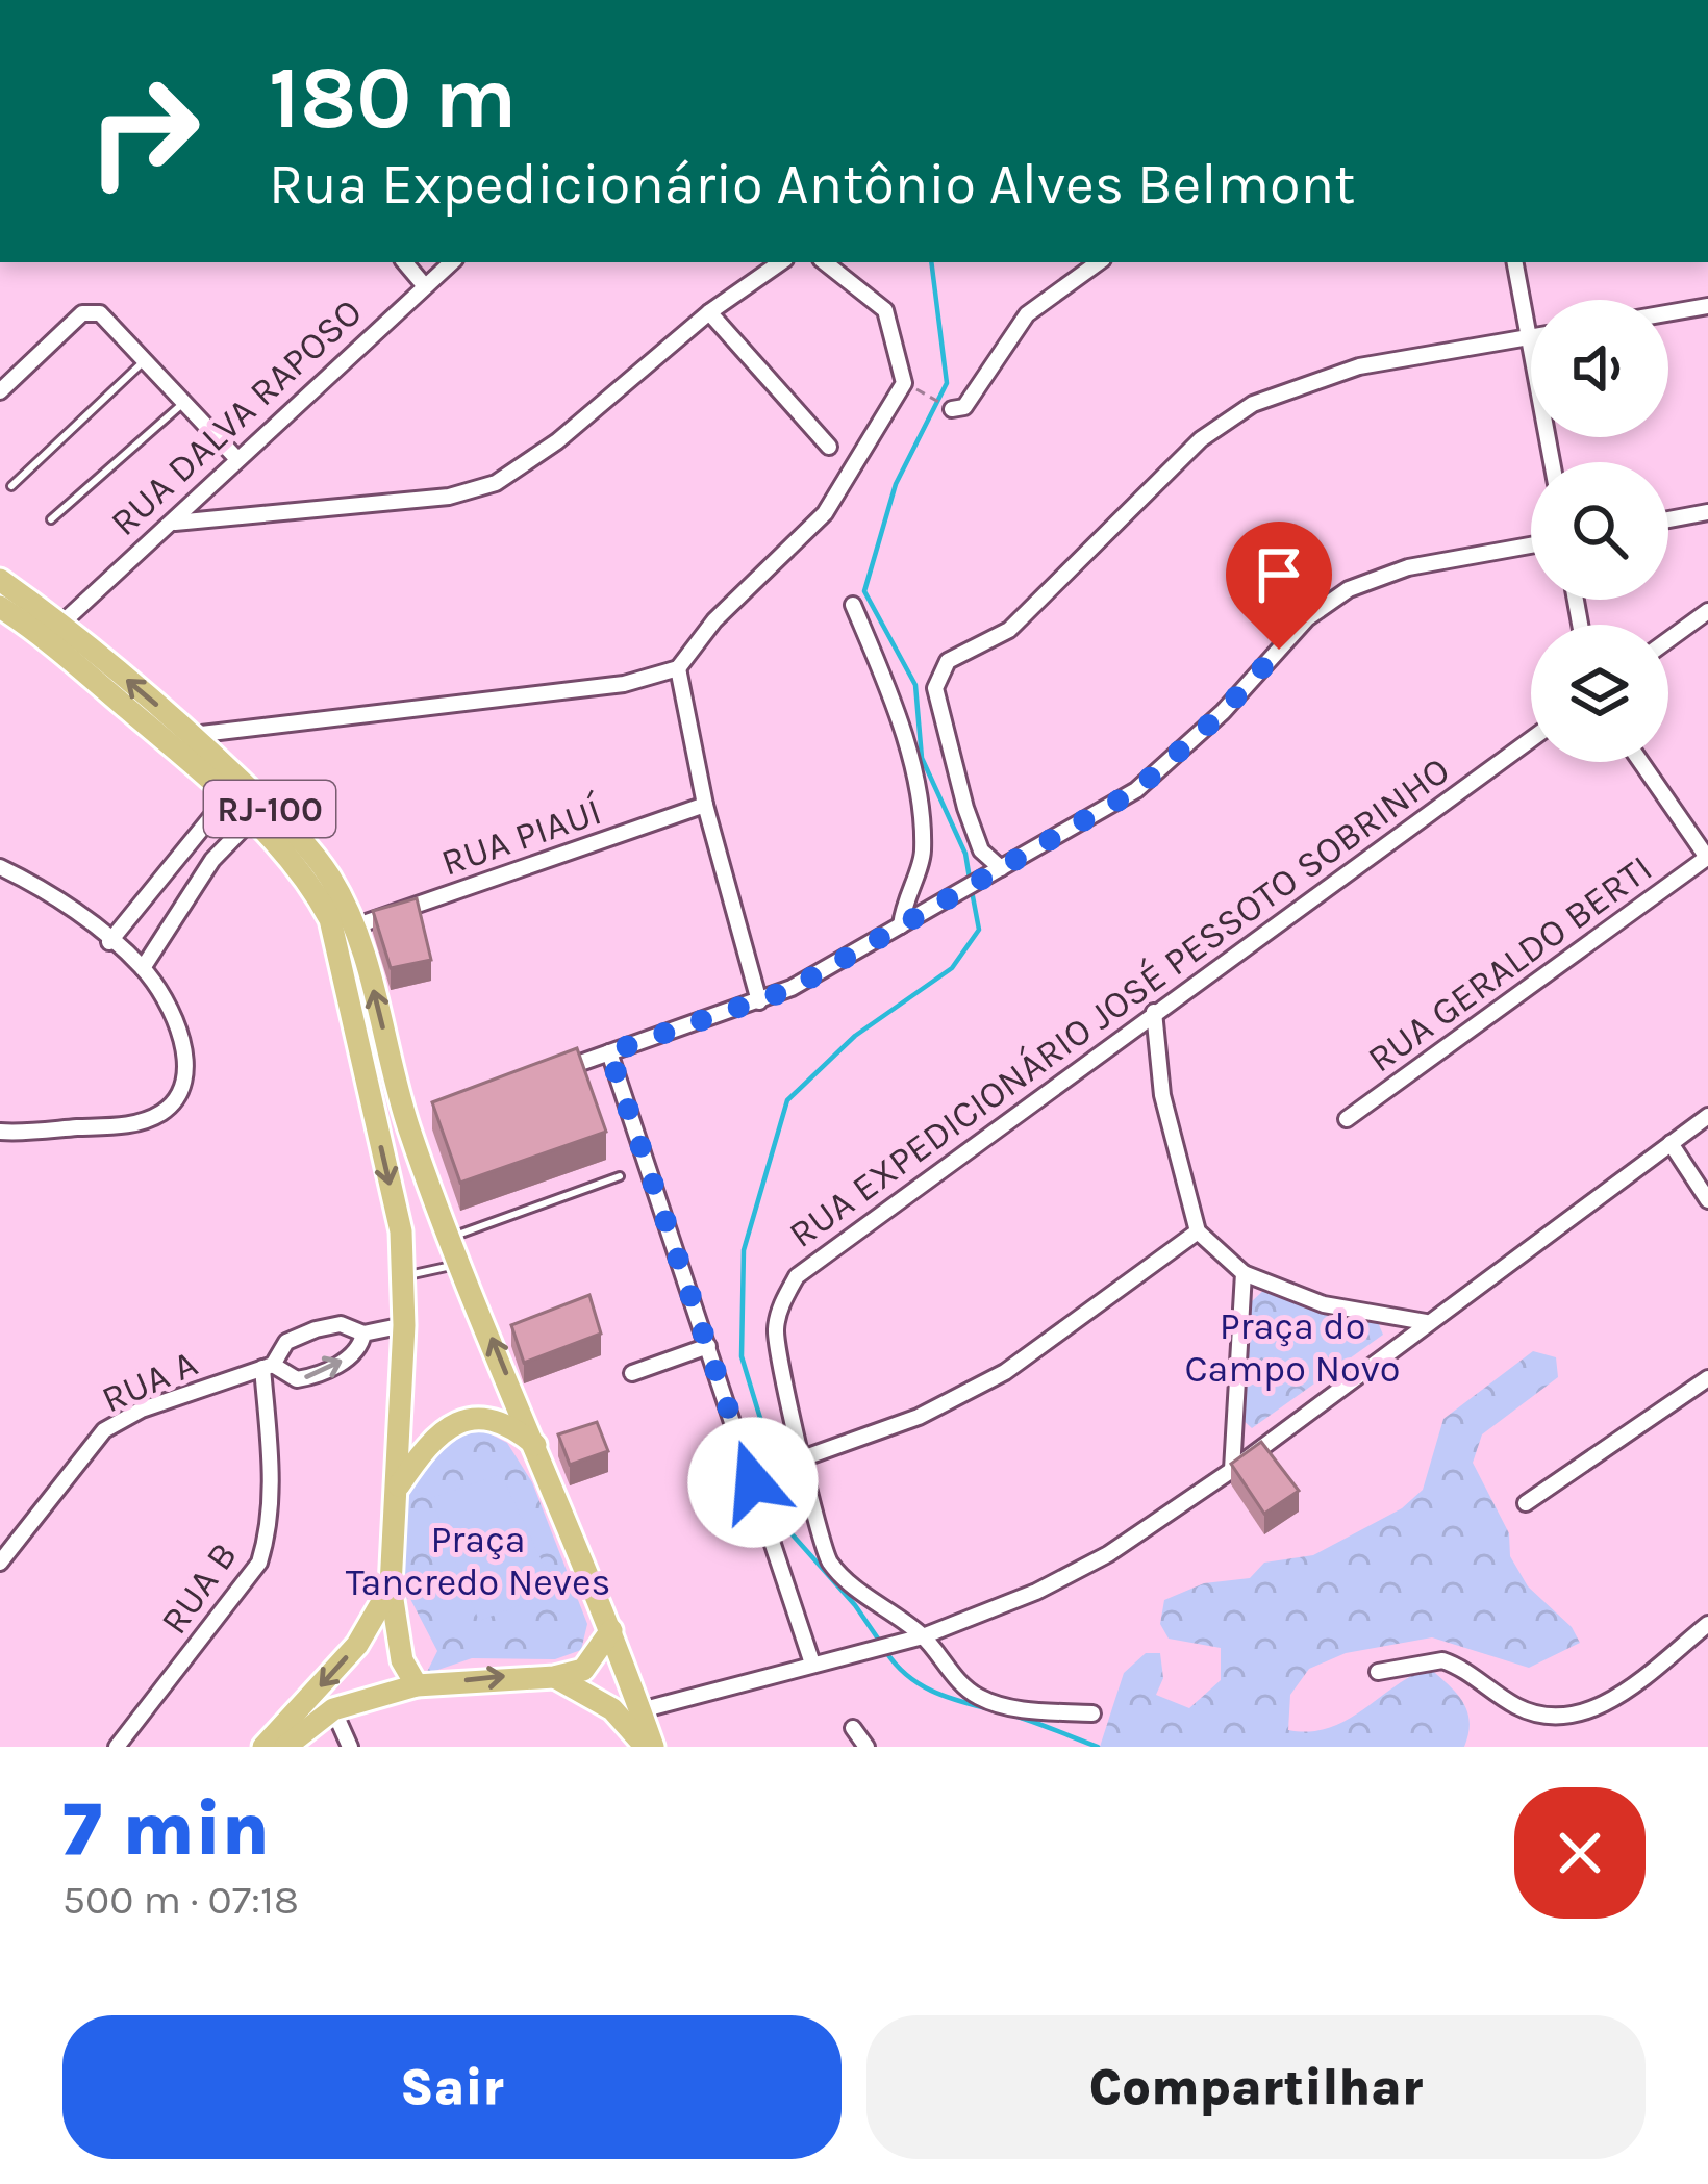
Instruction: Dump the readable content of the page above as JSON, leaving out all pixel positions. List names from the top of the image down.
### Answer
{
  "streets": {
    "main road": ["RJ-100"],
    "street": [
      "RUA DALVA RAPOSO",
      "RUA PIAUÍ",
      "RUA GERALDO BERTI",
      "RUA EXPEDICIONÁRIO JOSÉ PESSOTO SOBRINHO",
      "RUA A",
      "RUA B"
    ]
  },
  "crossings": [
    ["RUA DALVA RAPOSO", "RJ-100"],
    ["RJ-100", "RUA PIAUÍ"],
    ["RUA A", "RUA B"]
  ],
  "parks": ["Praça do Campo Novo", "Praça Tancredo Neves"],
  "page": {
    "turn": ["180 m", "Rua Expedicionário Antônio Alves Belmont"],
    "heading": ["7 min", "500 m · 07:18"],
    "buttons": ["Sair", "Compartilhar"]
  }
}
